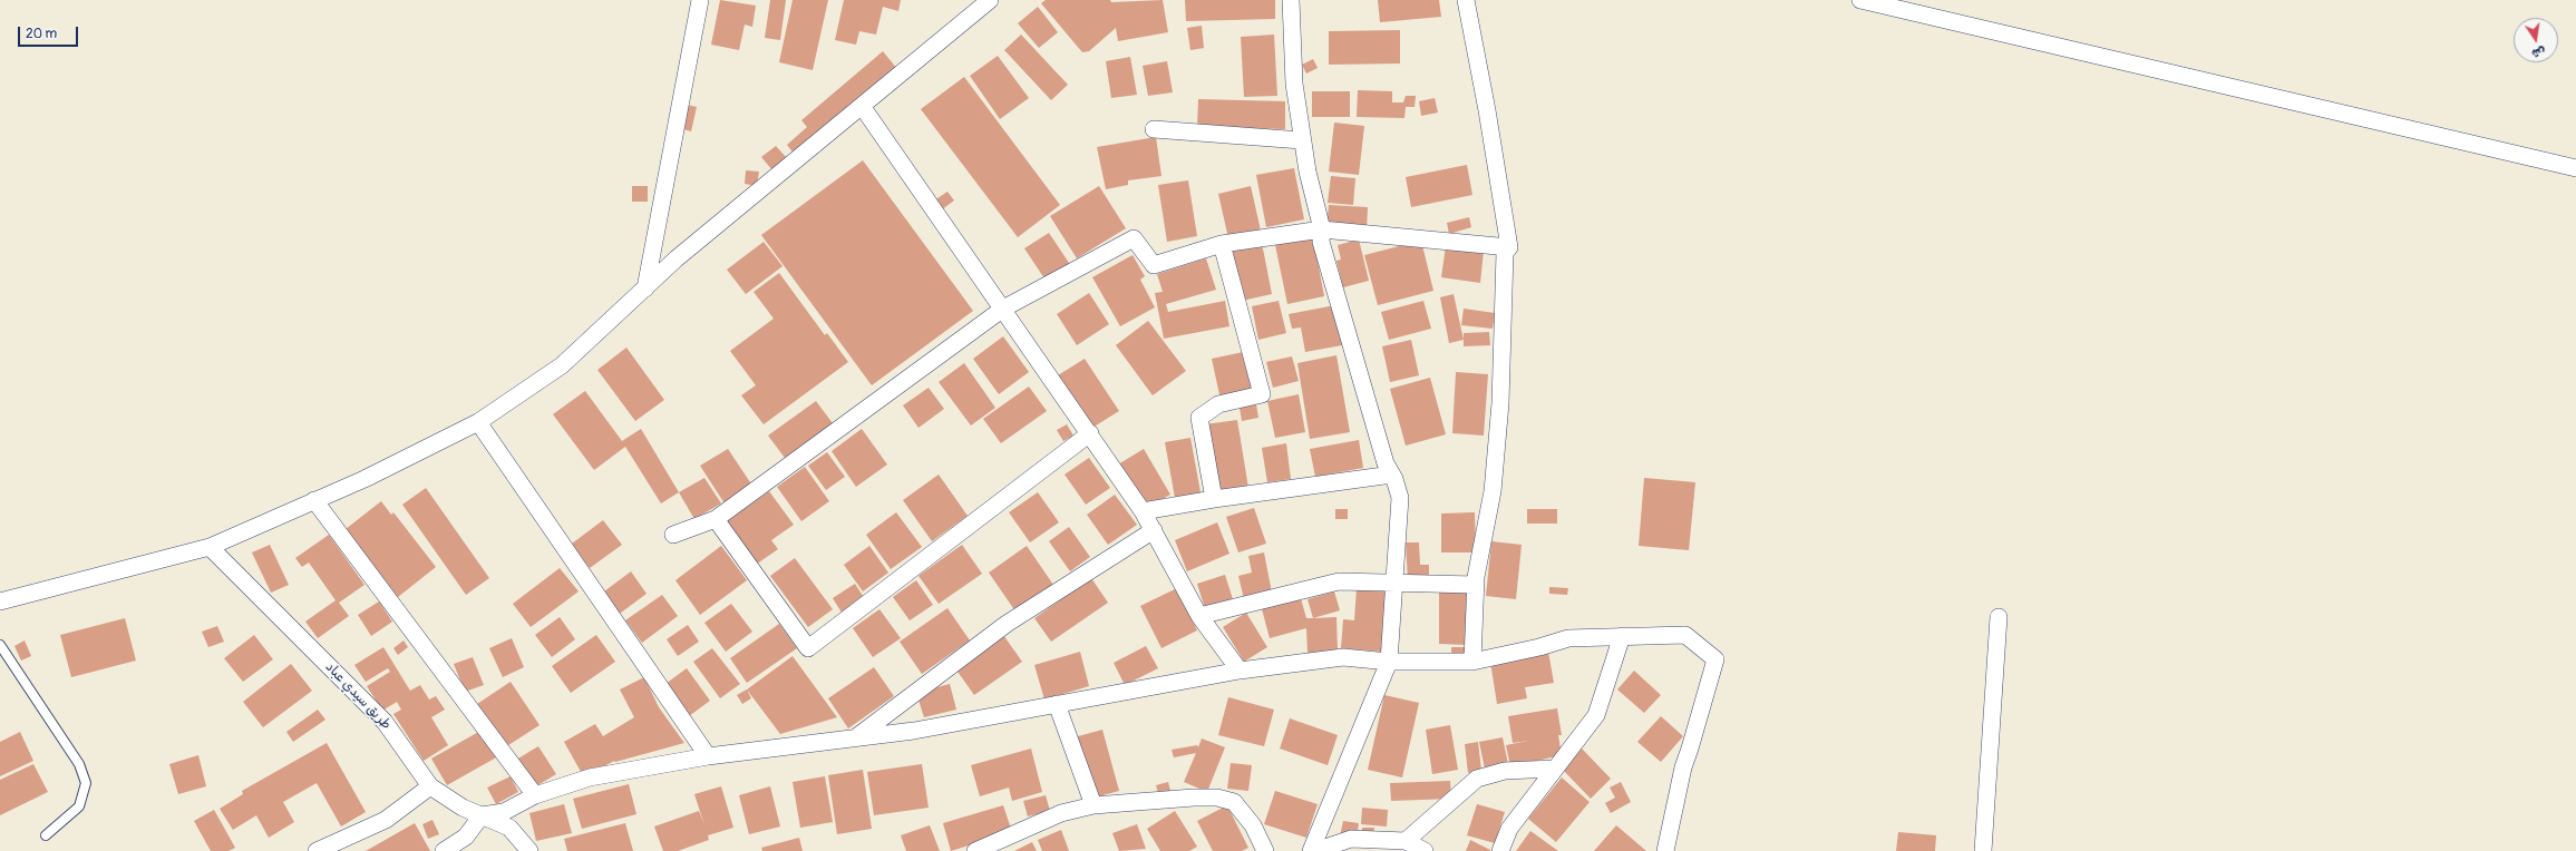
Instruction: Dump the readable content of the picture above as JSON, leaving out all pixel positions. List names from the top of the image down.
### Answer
{
  "streets": {
    "street": ["طريق سيدي عباد"]
  },
  "scale_bar": "20 m",
  "north": "bottom"
}
